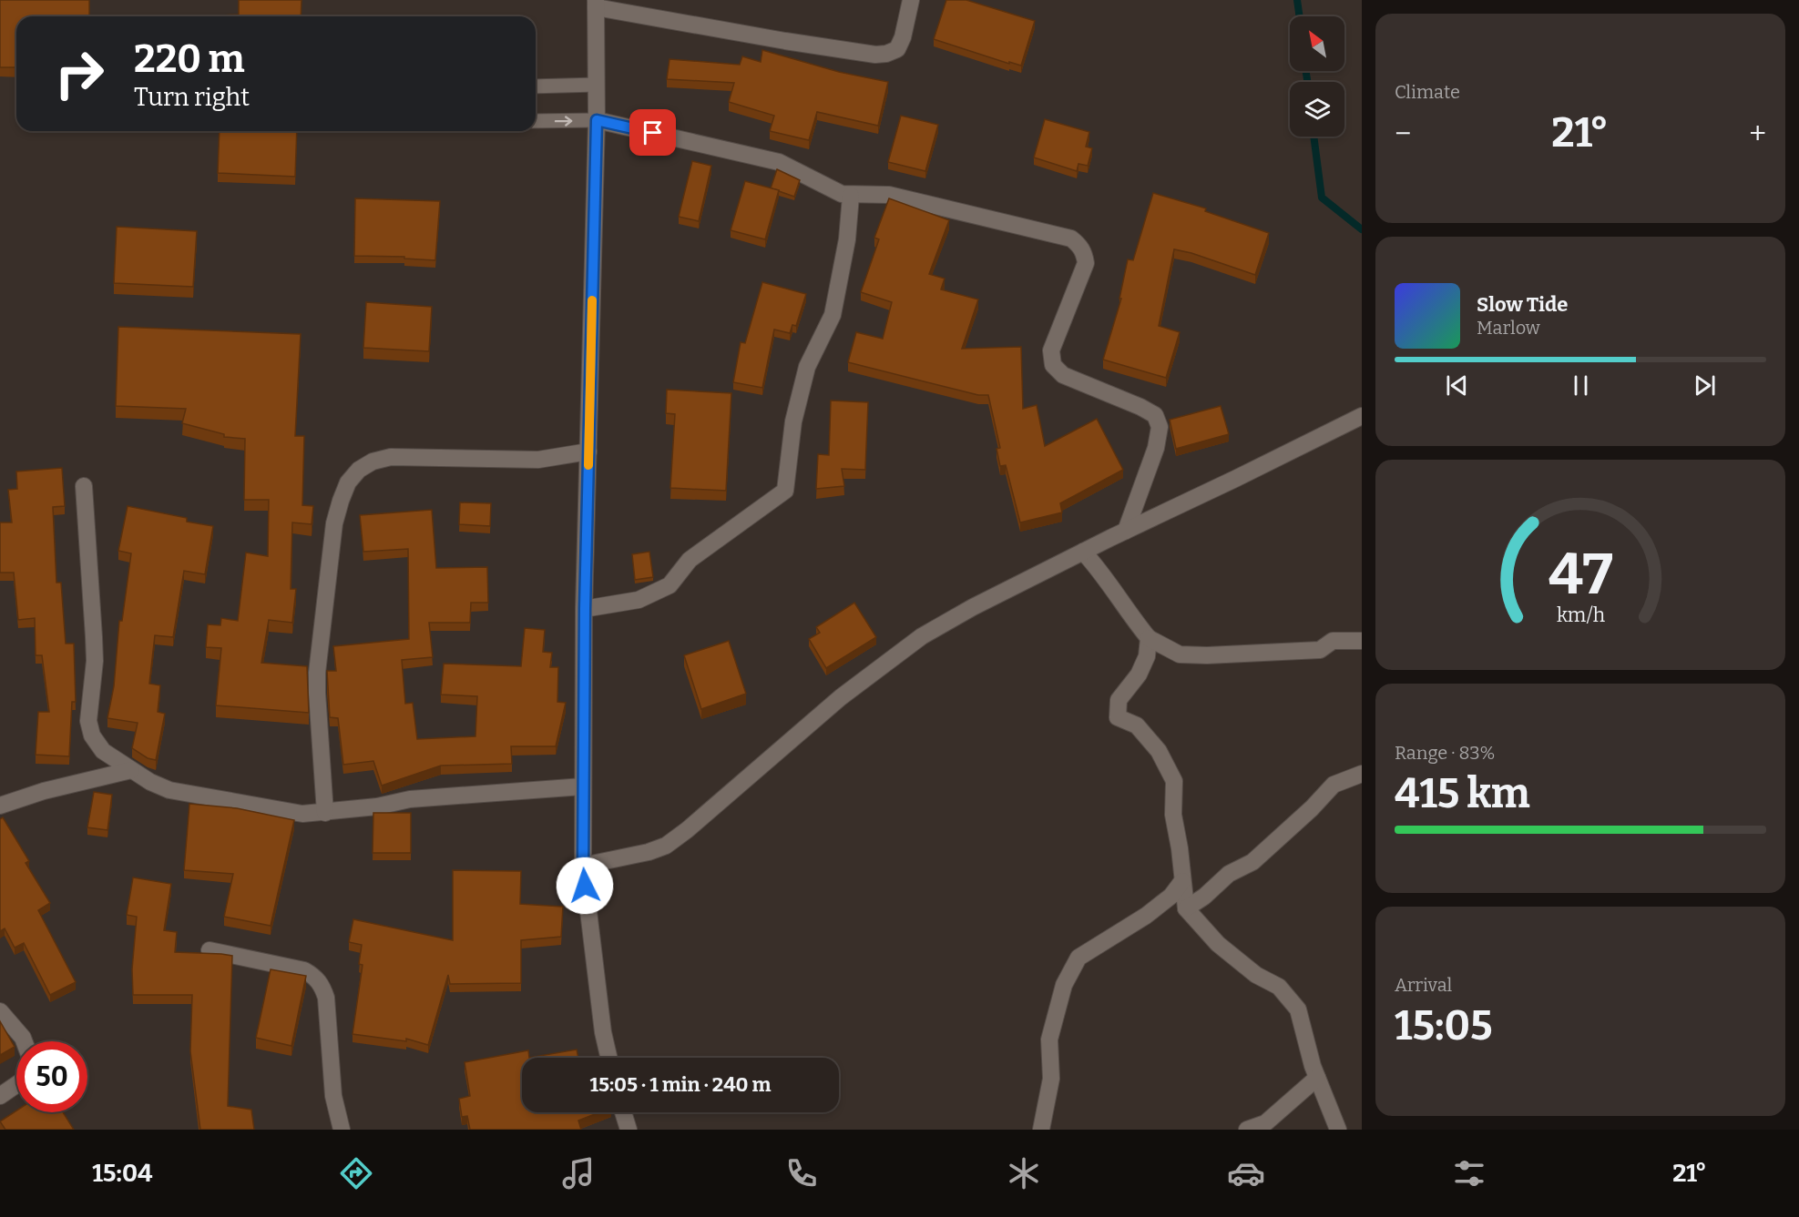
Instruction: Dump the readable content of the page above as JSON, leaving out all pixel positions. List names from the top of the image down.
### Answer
{
  "north": "top left",
  "page": {
    "tile": [
      "Climate",
      ["Range · 83%", "415 km"],
      ["Arrival", "15:05"]
    ],
    "turn": ["220 m", "Turn right"],
    "heat": ["−", "21°", "+"],
    "song": ["Slow Tide", "Marlow"],
    "limit": "50",
    "trip": "15:05 · 1 min · 240 m",
    "tabs": ["15:04", "21°"],
    "gauge": ["47", "km/h"]
  }
}
